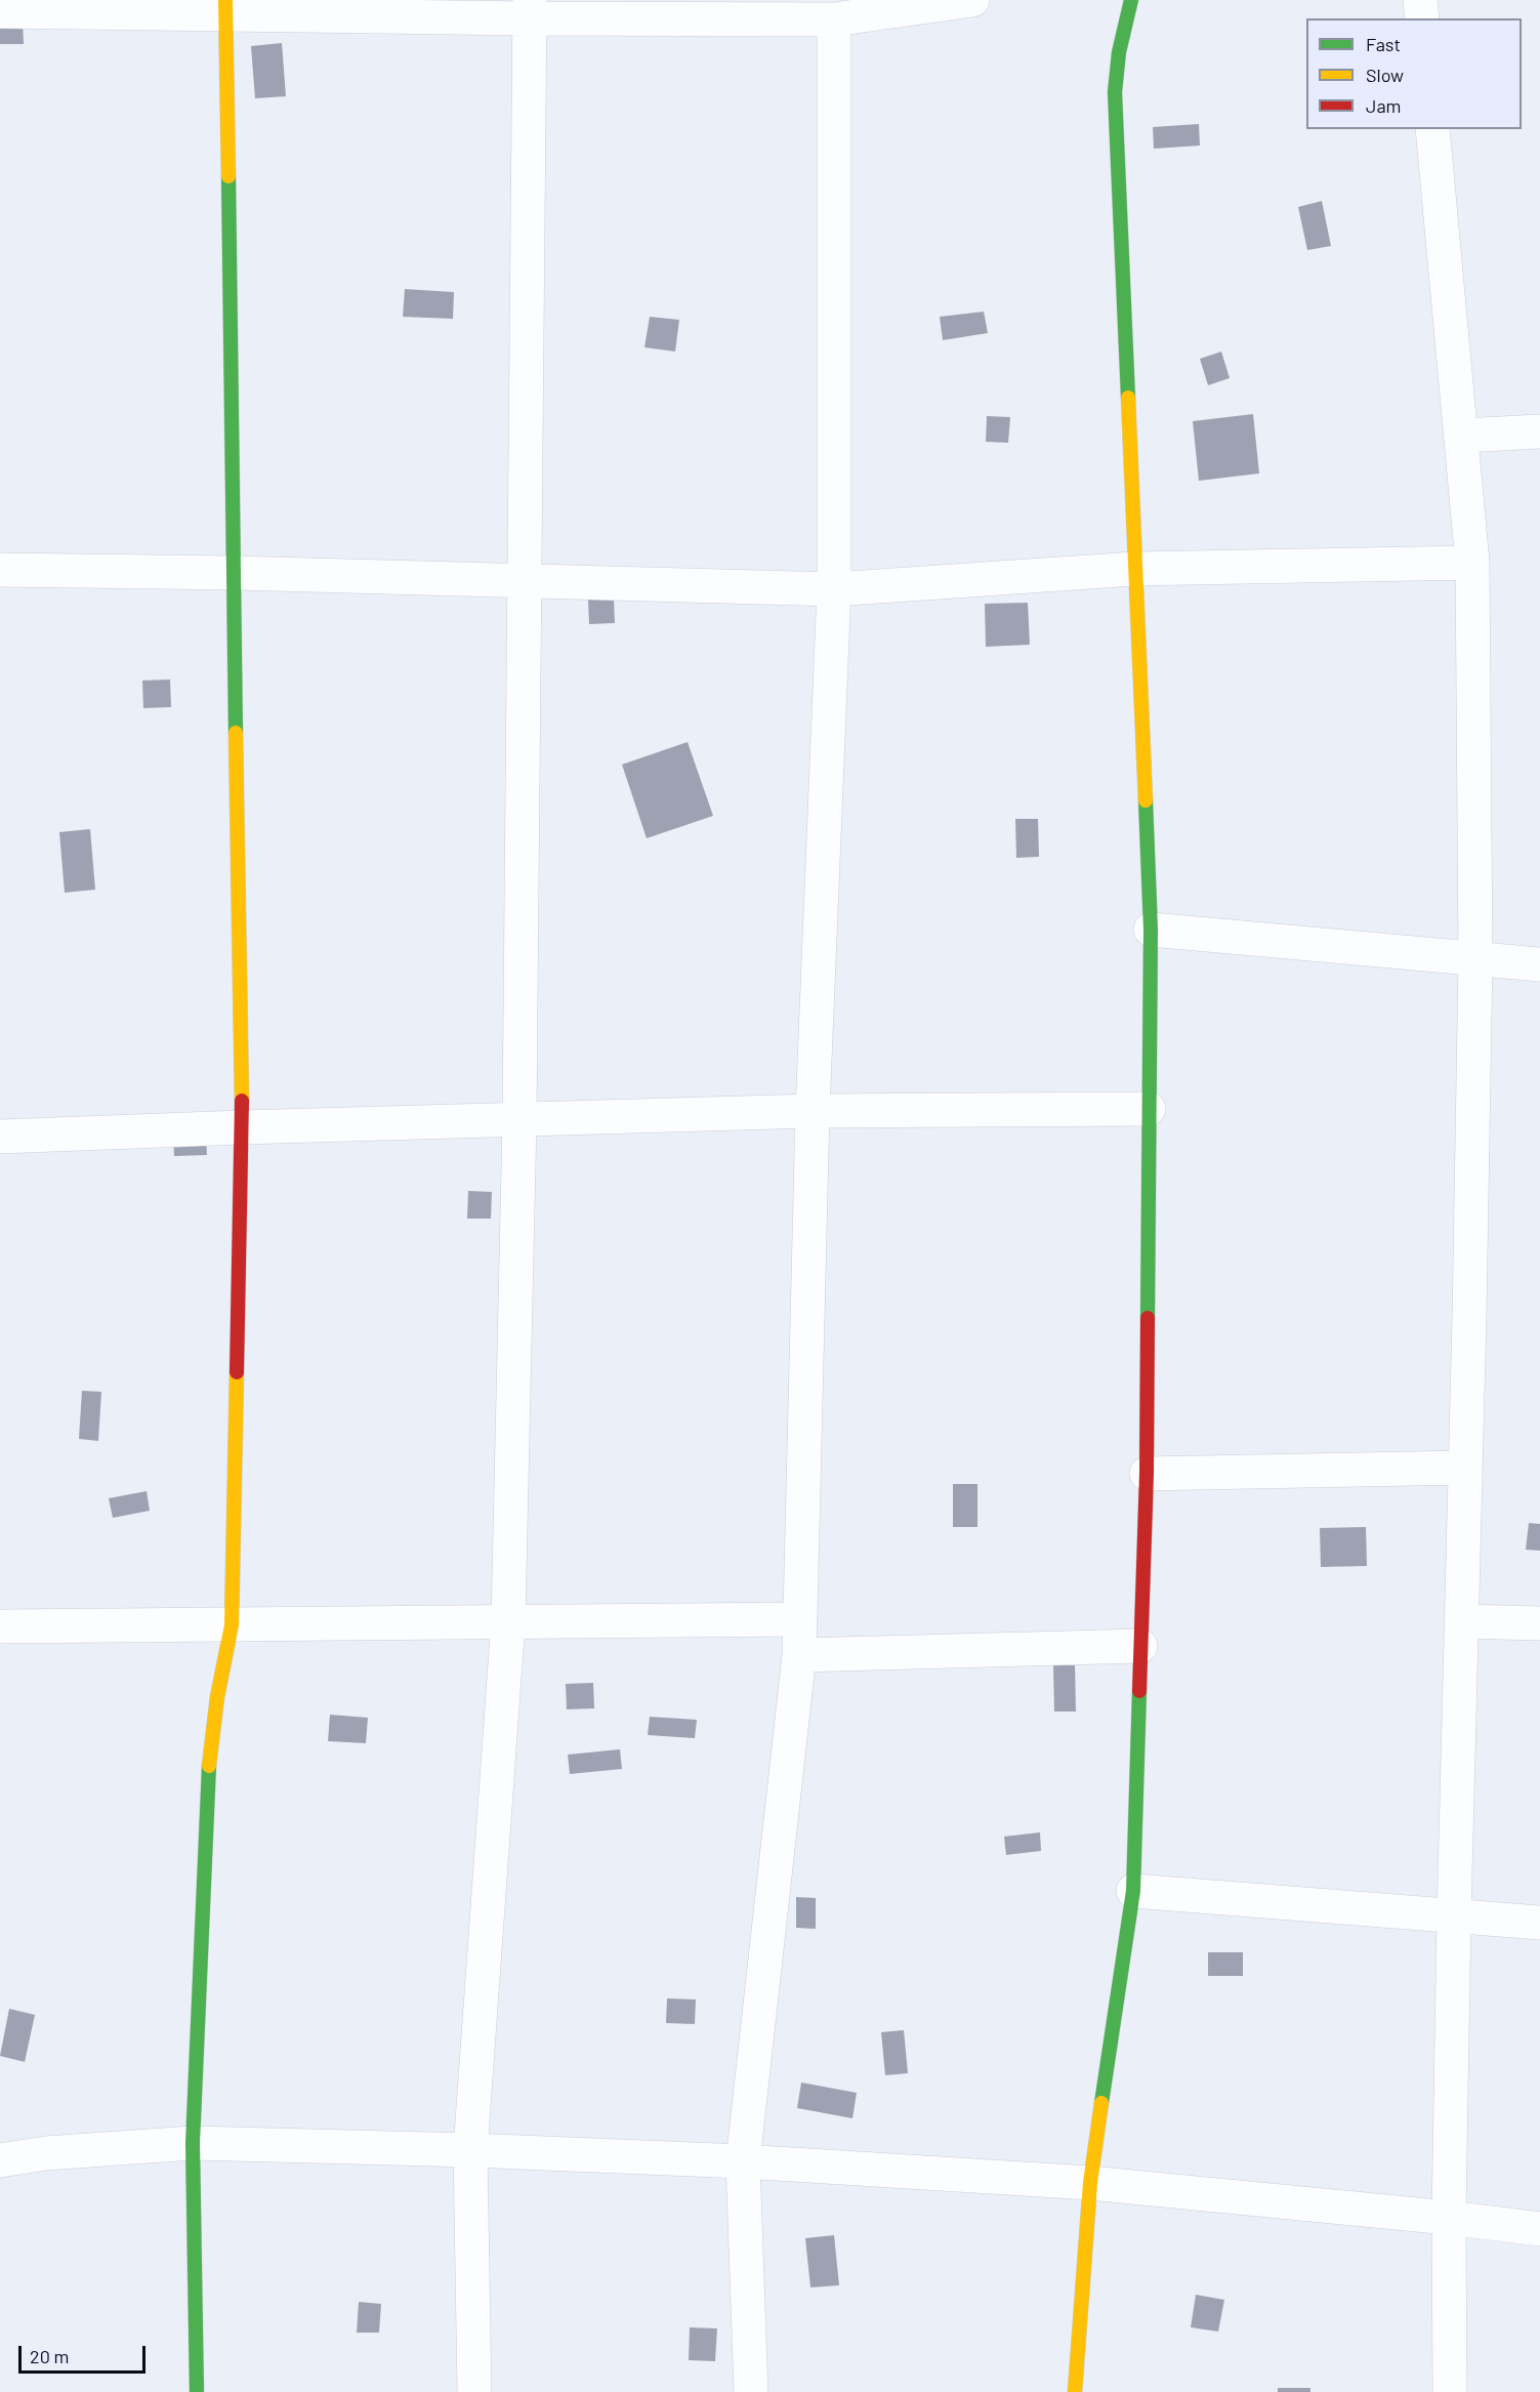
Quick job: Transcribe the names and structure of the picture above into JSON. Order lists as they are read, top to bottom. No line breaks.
{"legend":["Fast","Slow","Jam"],"scale_bar":"20 m"}
